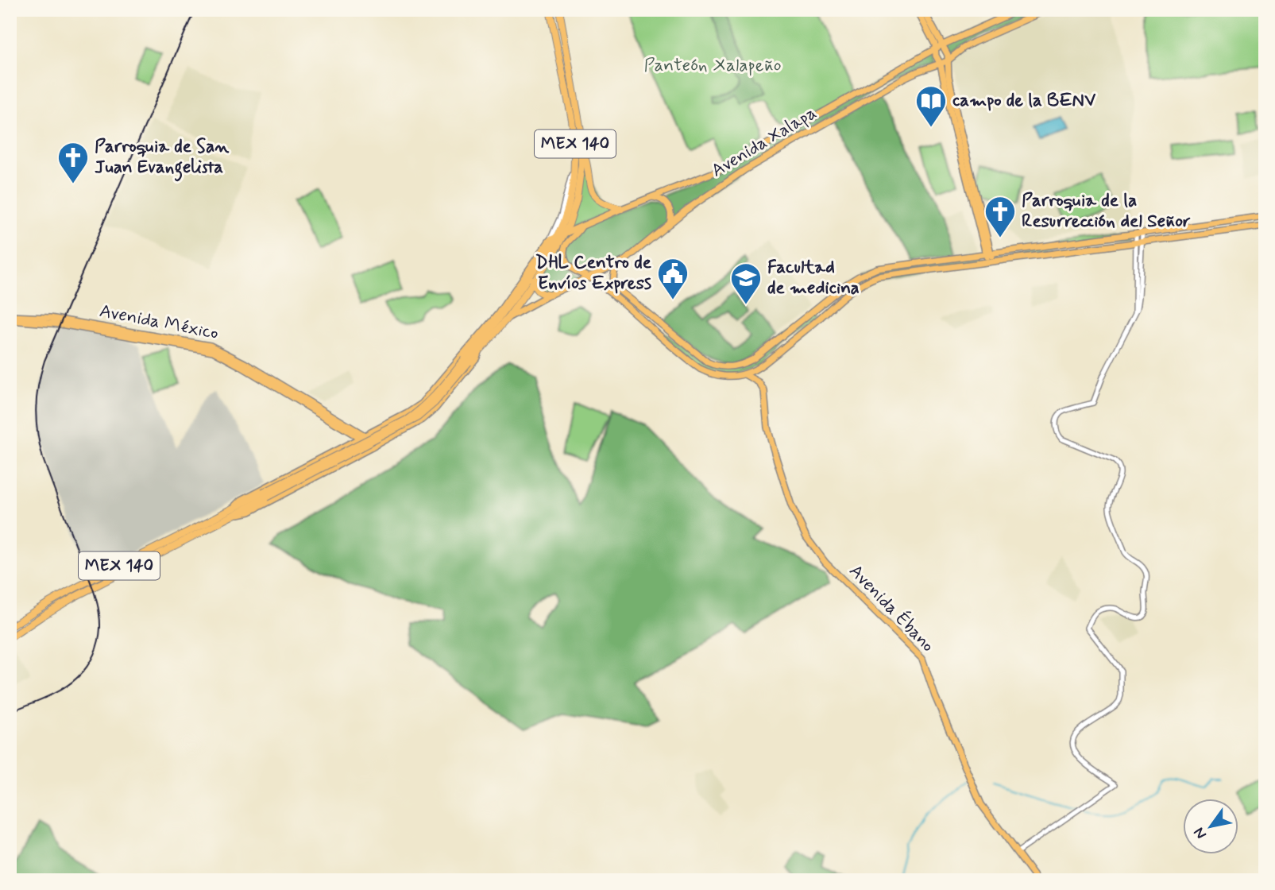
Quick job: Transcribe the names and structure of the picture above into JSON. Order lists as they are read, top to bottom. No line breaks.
{"streets":{"highway":["MEX 140"],"main road":["Avenida Xalapa","Avenida México","Avenida Ébano"]},"crossings":[["Avenida Xalapa","MEX 140"]],"parks":["Panteón Xalapeño"],"places":{"library":["campo de la BENV"],"church":["Parroquia de San Juan Evangelista","Parroquia de la Resurrección del Señor"],"public building":["DHL Centro de Envíos Express"],"school or university":["Facultad de medicina"]},"north":"bottom left"}
